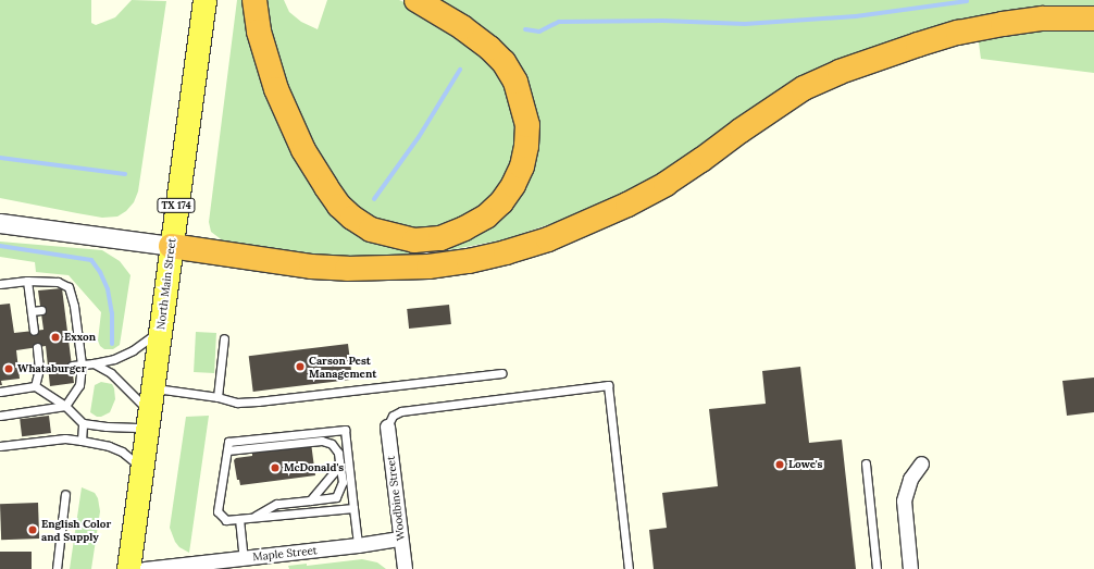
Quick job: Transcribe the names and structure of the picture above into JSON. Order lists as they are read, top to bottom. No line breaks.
{"streets":{"main road":["TX 174","North Main Street"],"street":["Woodbine Street","Maple Street"]},"crossings":[["Woodbine Street","Maple Street"]],"places":["Exxon","Carson Pest Management","Whataburger","Lowe's","McDonald's","English Color and Supply"]}
